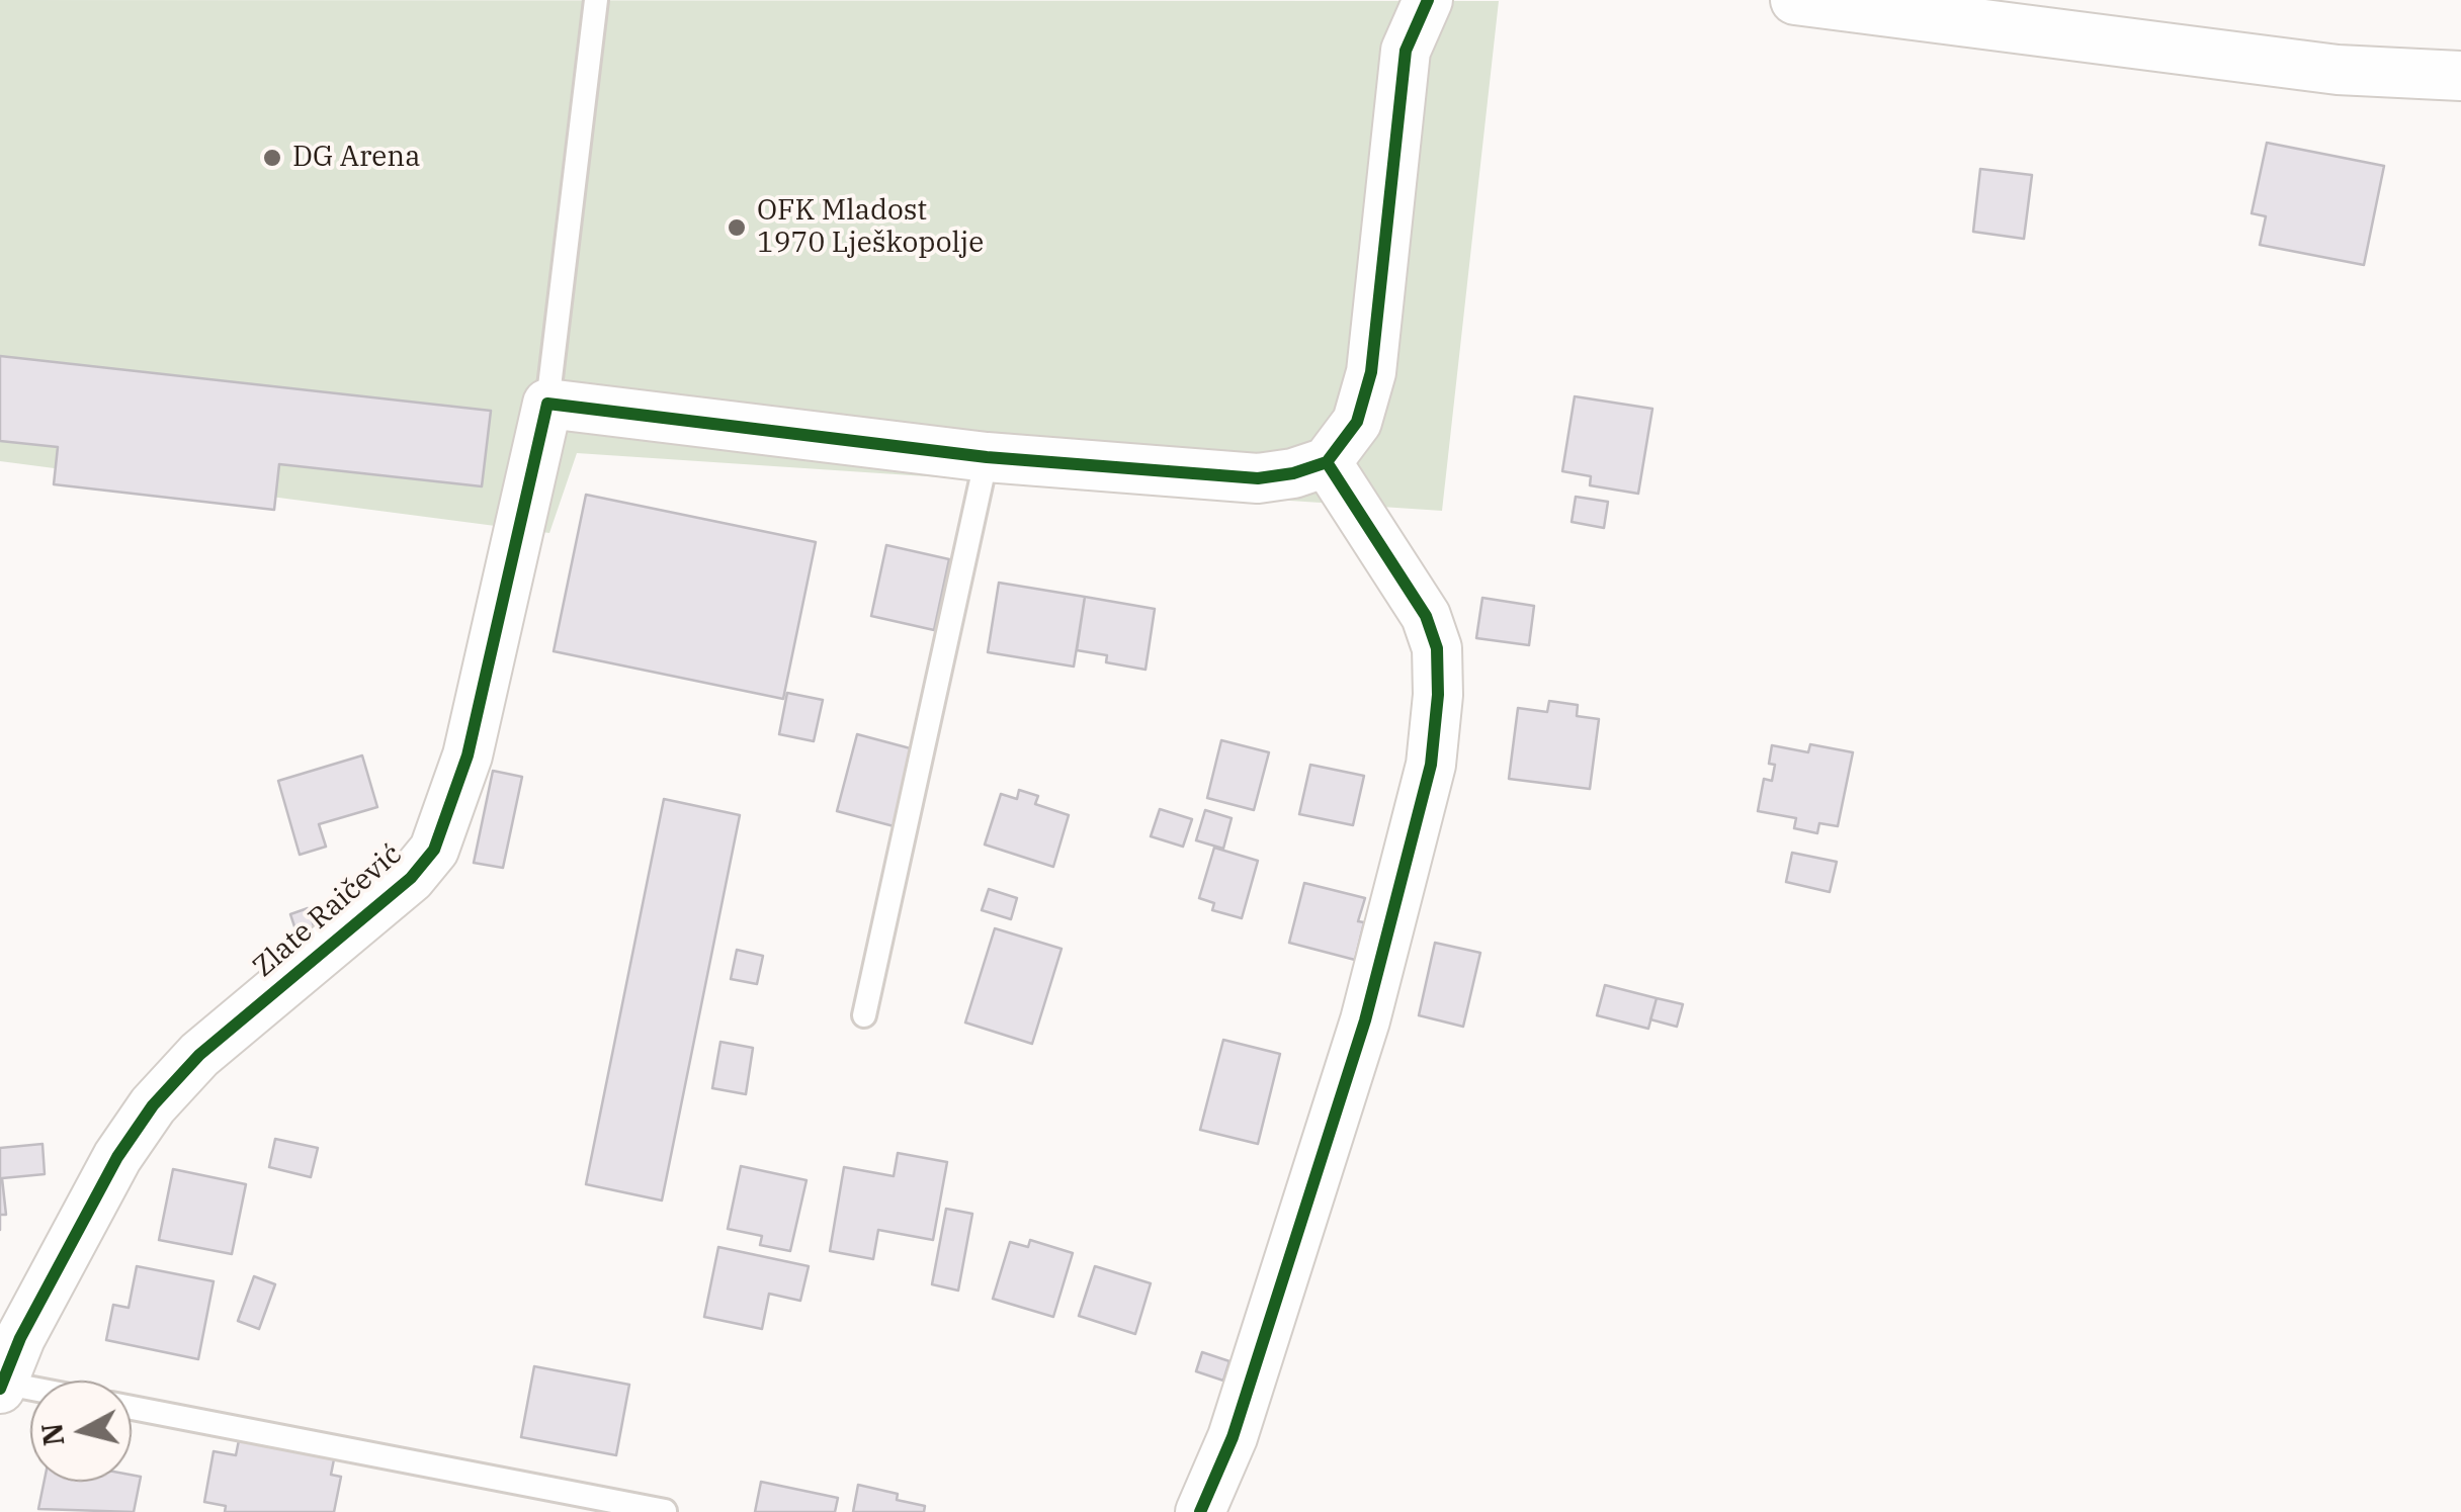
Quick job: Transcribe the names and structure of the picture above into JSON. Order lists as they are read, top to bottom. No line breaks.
{"streets":{"street":["Zlate Raičević"]},"places":["DG Arena","OFK Mladost 1970 Lješkopolje"],"north":"left"}
